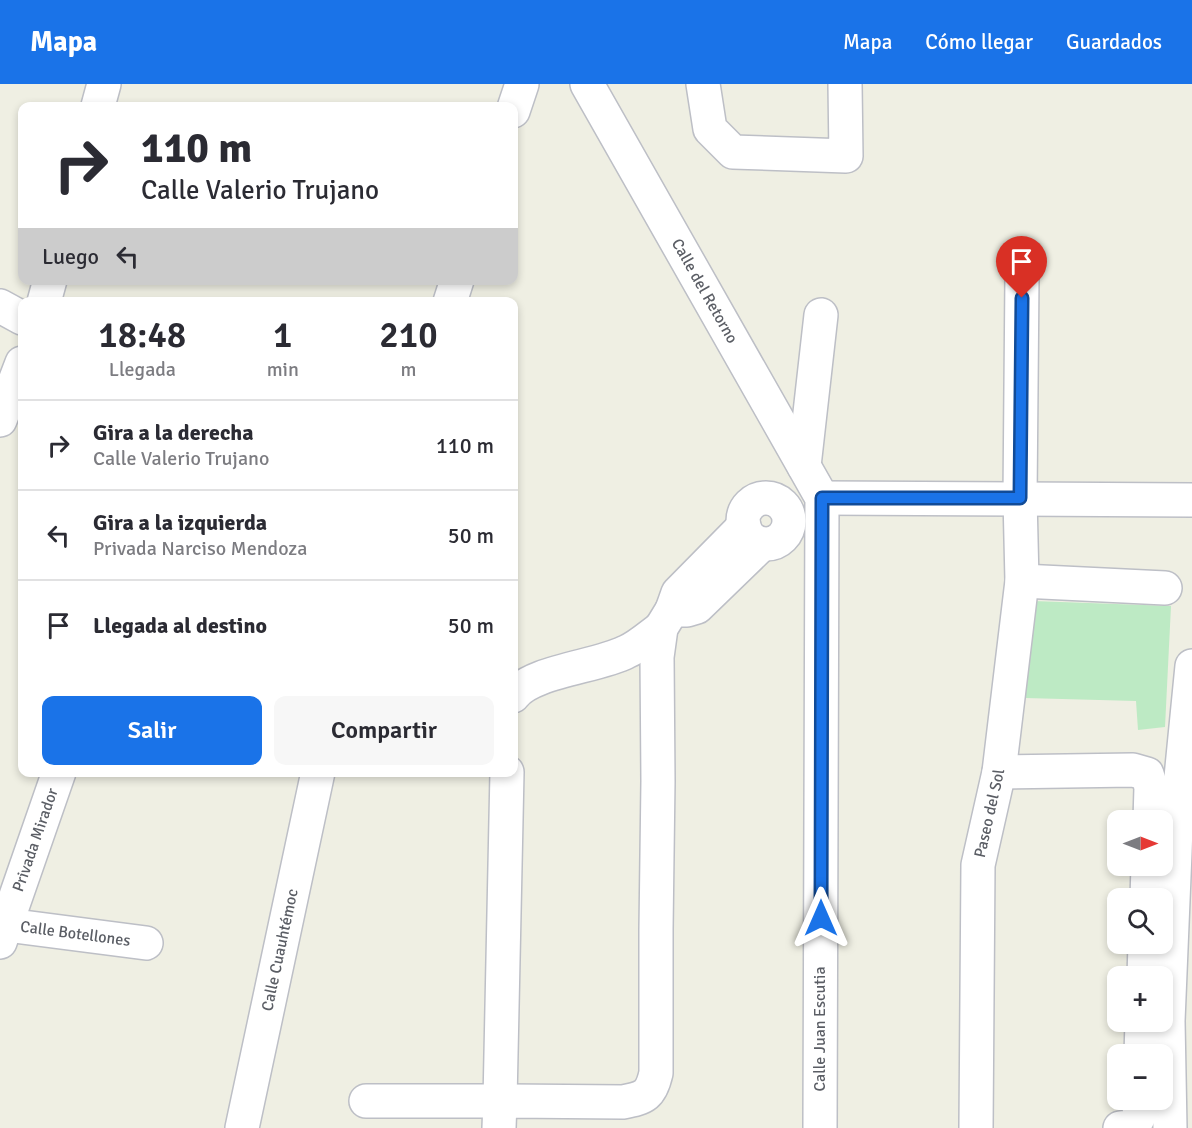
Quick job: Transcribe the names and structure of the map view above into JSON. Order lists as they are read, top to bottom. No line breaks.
{"streets":{"street":["Calle del Retorno","Paseo del Sol","Privada Mirador","Calle Botellones","Calle Cuauhtémoc","Calle Juan Escutia"]},"crossings":[["Calle del Retorno","Calle Juan Escutia"],["Privada Mirador","Calle Botellones"]],"north":"right","page":{"header":"Mapa","nav":["Mapa","Cómo llegar","Guardados"],"turn":["110 m","Calle Valerio Trujano"],"then":"Luego","eta":["18:48","Llegada","1","min","210","m"],"list":[{"name":"Gira a la derecha","note":"Calle Valerio Trujano","value":"110 m"},{"name":"Gira a la izquierda","note":"Privada Narciso Mendoza","value":"50 m"},{"name":"Llegada al destino","value":"50 m"}],"buttons":["Salir","Compartir"],"map_buttons":["+","−"]}}
